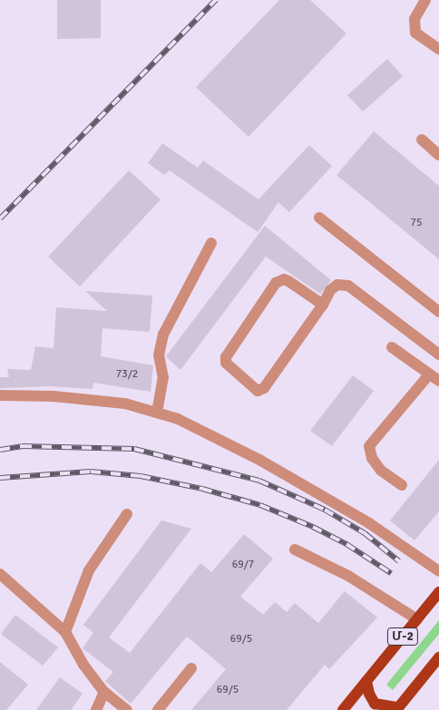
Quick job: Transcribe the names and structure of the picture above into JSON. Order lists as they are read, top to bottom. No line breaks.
{"streets":{"main road":["Մ-2"]},"house_numbers":["75","73/2","69/7","69/5","69/5"]}
